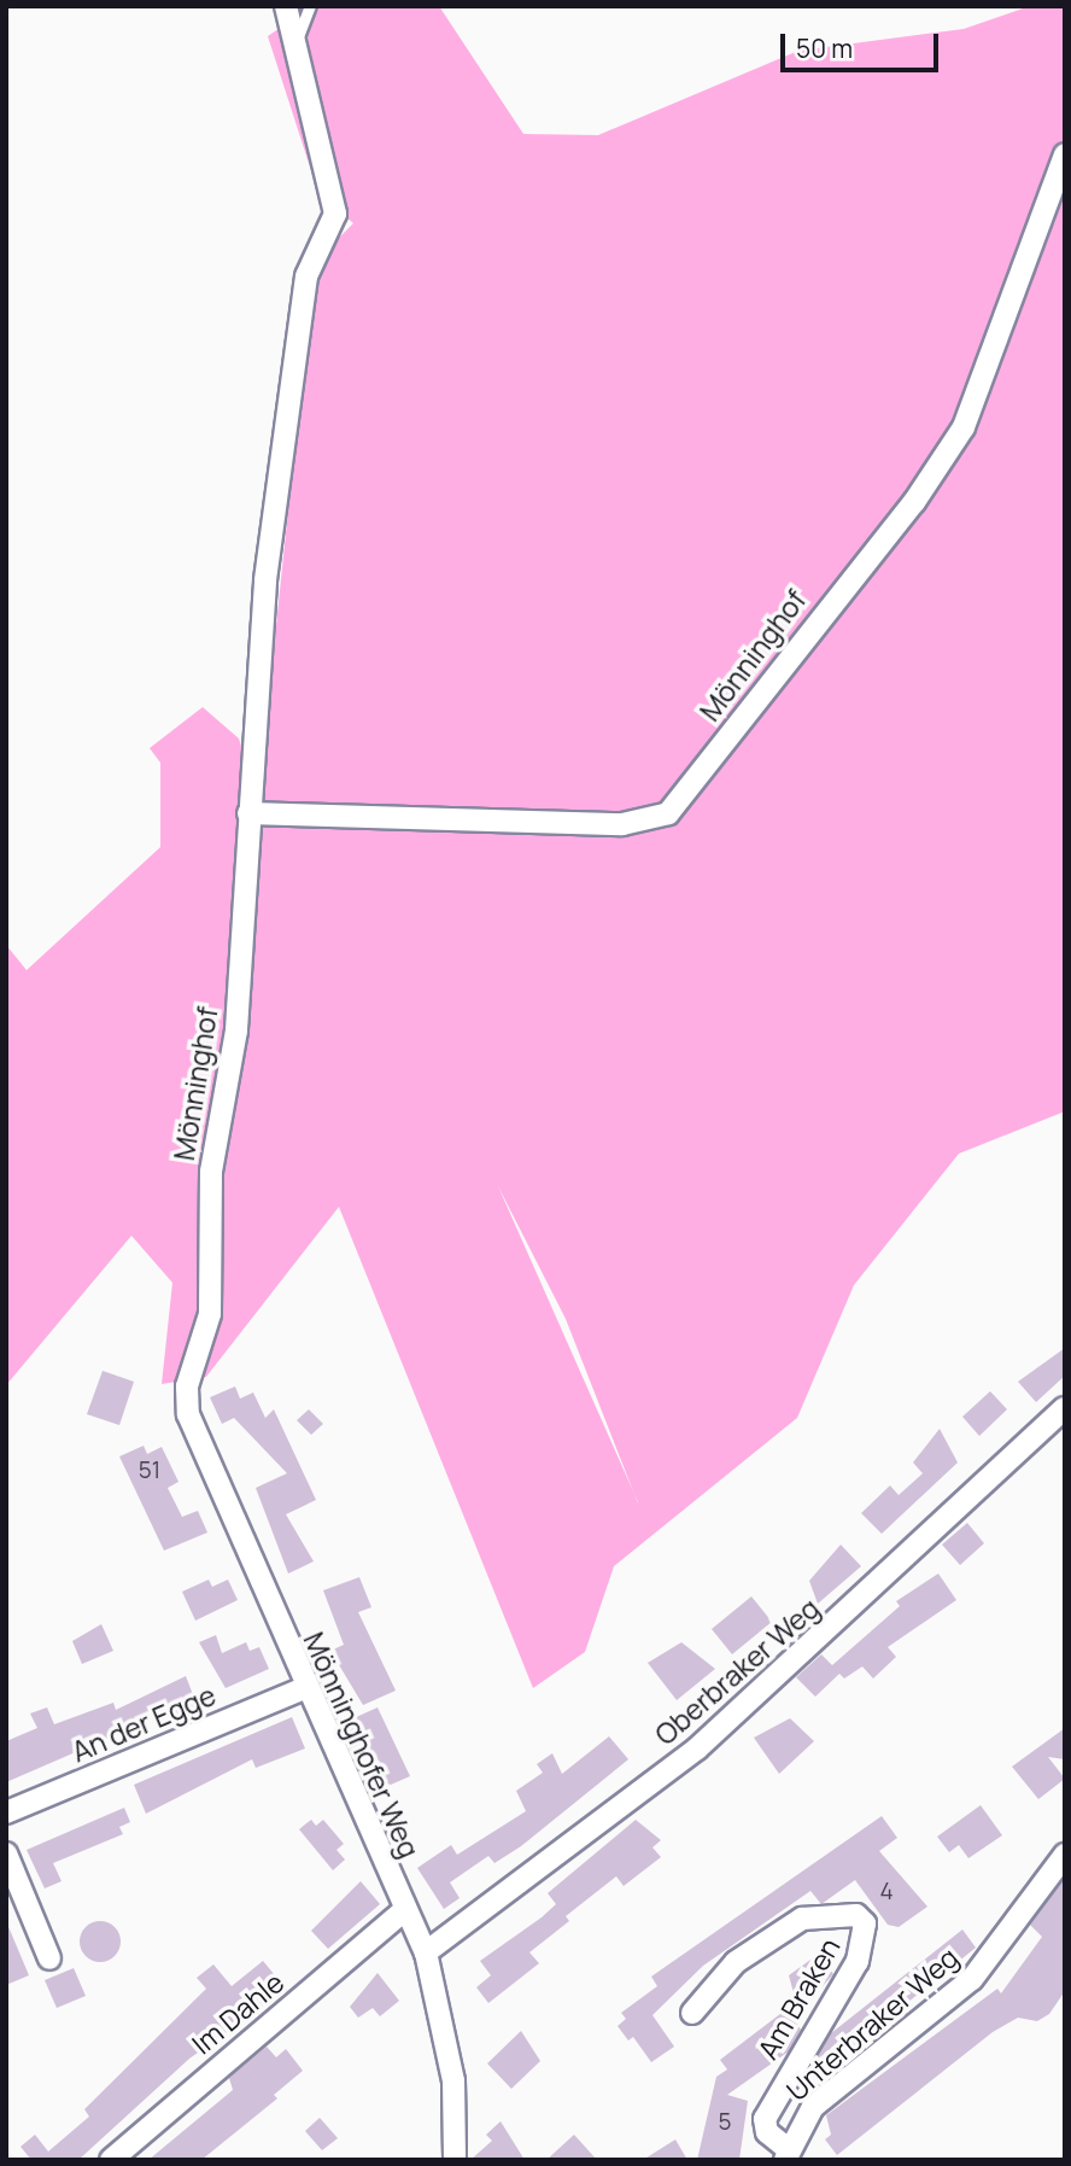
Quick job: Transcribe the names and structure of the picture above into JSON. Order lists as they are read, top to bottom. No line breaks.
{"streets":{"street":["Mönninghof","Oberbraker Weg","An der Egge","Mönninghofer Weg","Am Braken","Im Dahle","Unterbraker Weg"]},"crossings":[["Mönninghof","Mönninghofer Weg"],["Oberbraker Weg","Mönninghofer Weg"],["An der Egge","Mönninghofer Weg"],["Mönninghofer Weg","Im Dahle"],["Am Braken","Unterbraker Weg"]],"house_numbers":["51","4","5"],"scale_bar":"50 m"}
